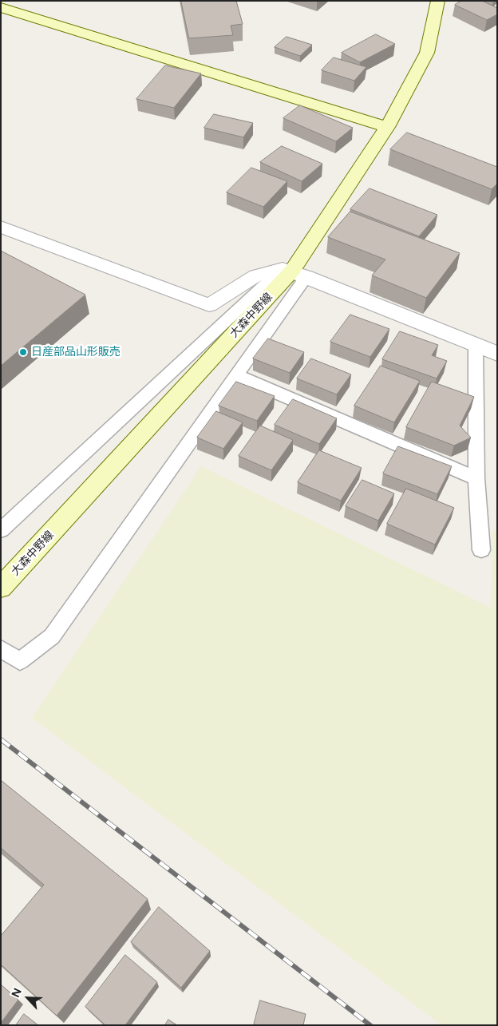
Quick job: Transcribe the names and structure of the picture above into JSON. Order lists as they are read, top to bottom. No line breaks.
{"streets":{"main road":["大森中野線"]},"places":["日産部品山形販売"],"north":"top left"}
